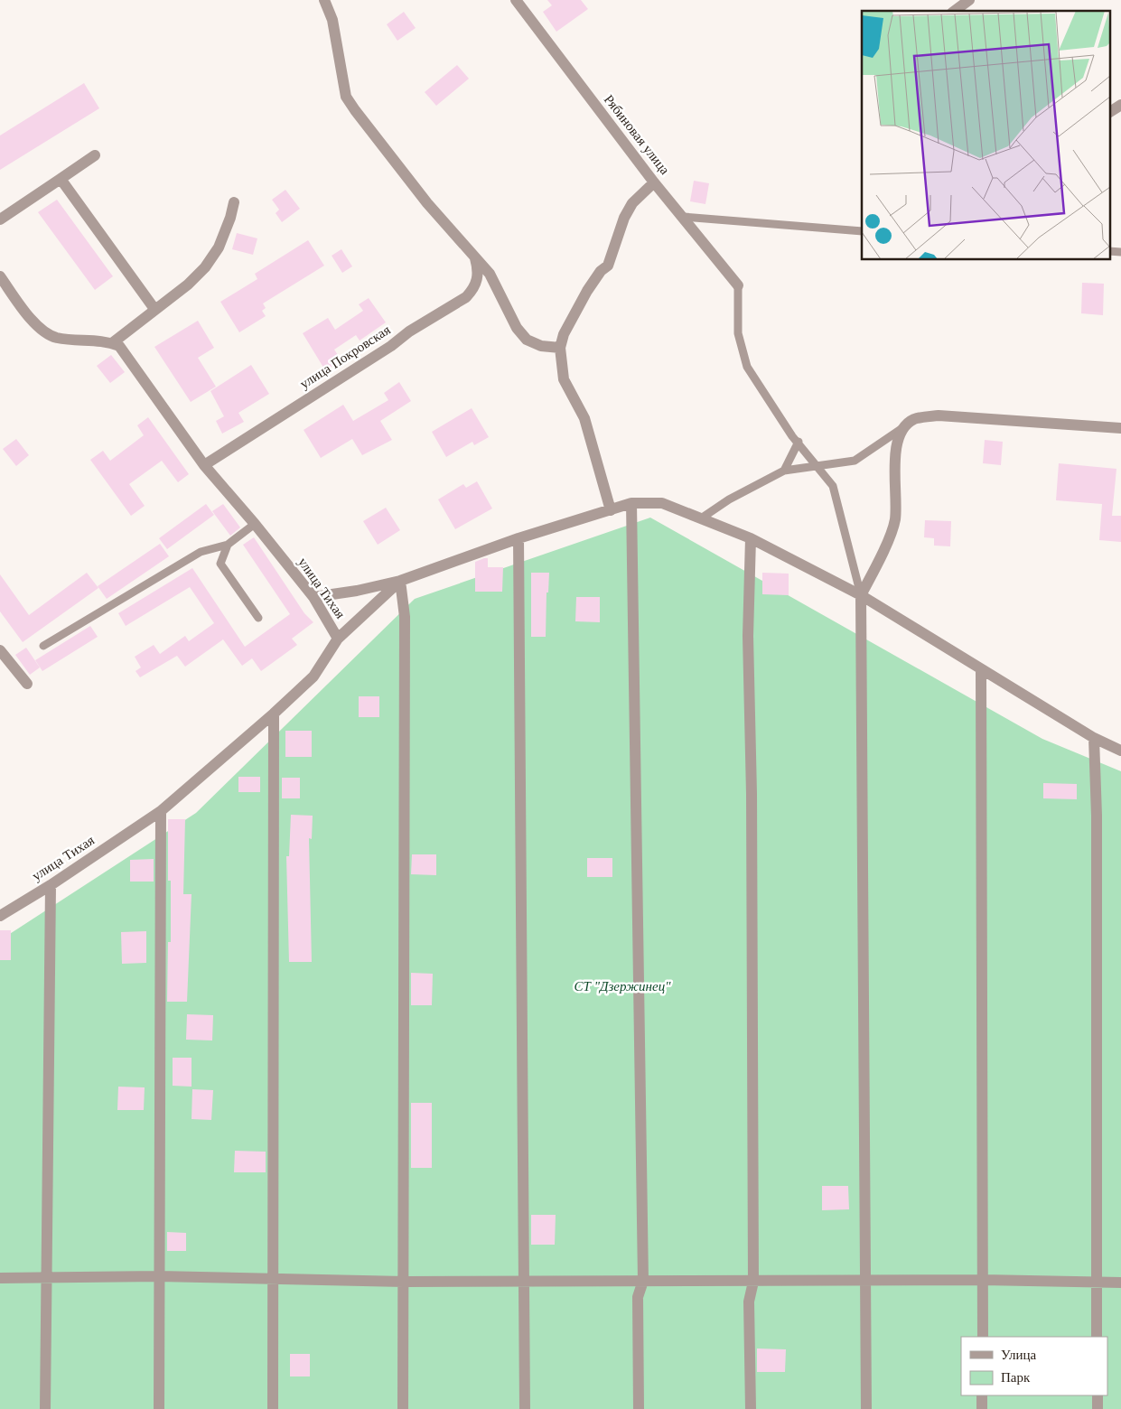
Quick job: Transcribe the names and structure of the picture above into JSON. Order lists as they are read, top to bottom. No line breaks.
{"streets":{"street":["Рябиновая улица","улица Покровская","улица Тихая"]},"crossings":[["улица Покровская","улица Тихая"]],"parks":["СТ \"Дзержинец\""],"legend":["Улица","Парк"]}
